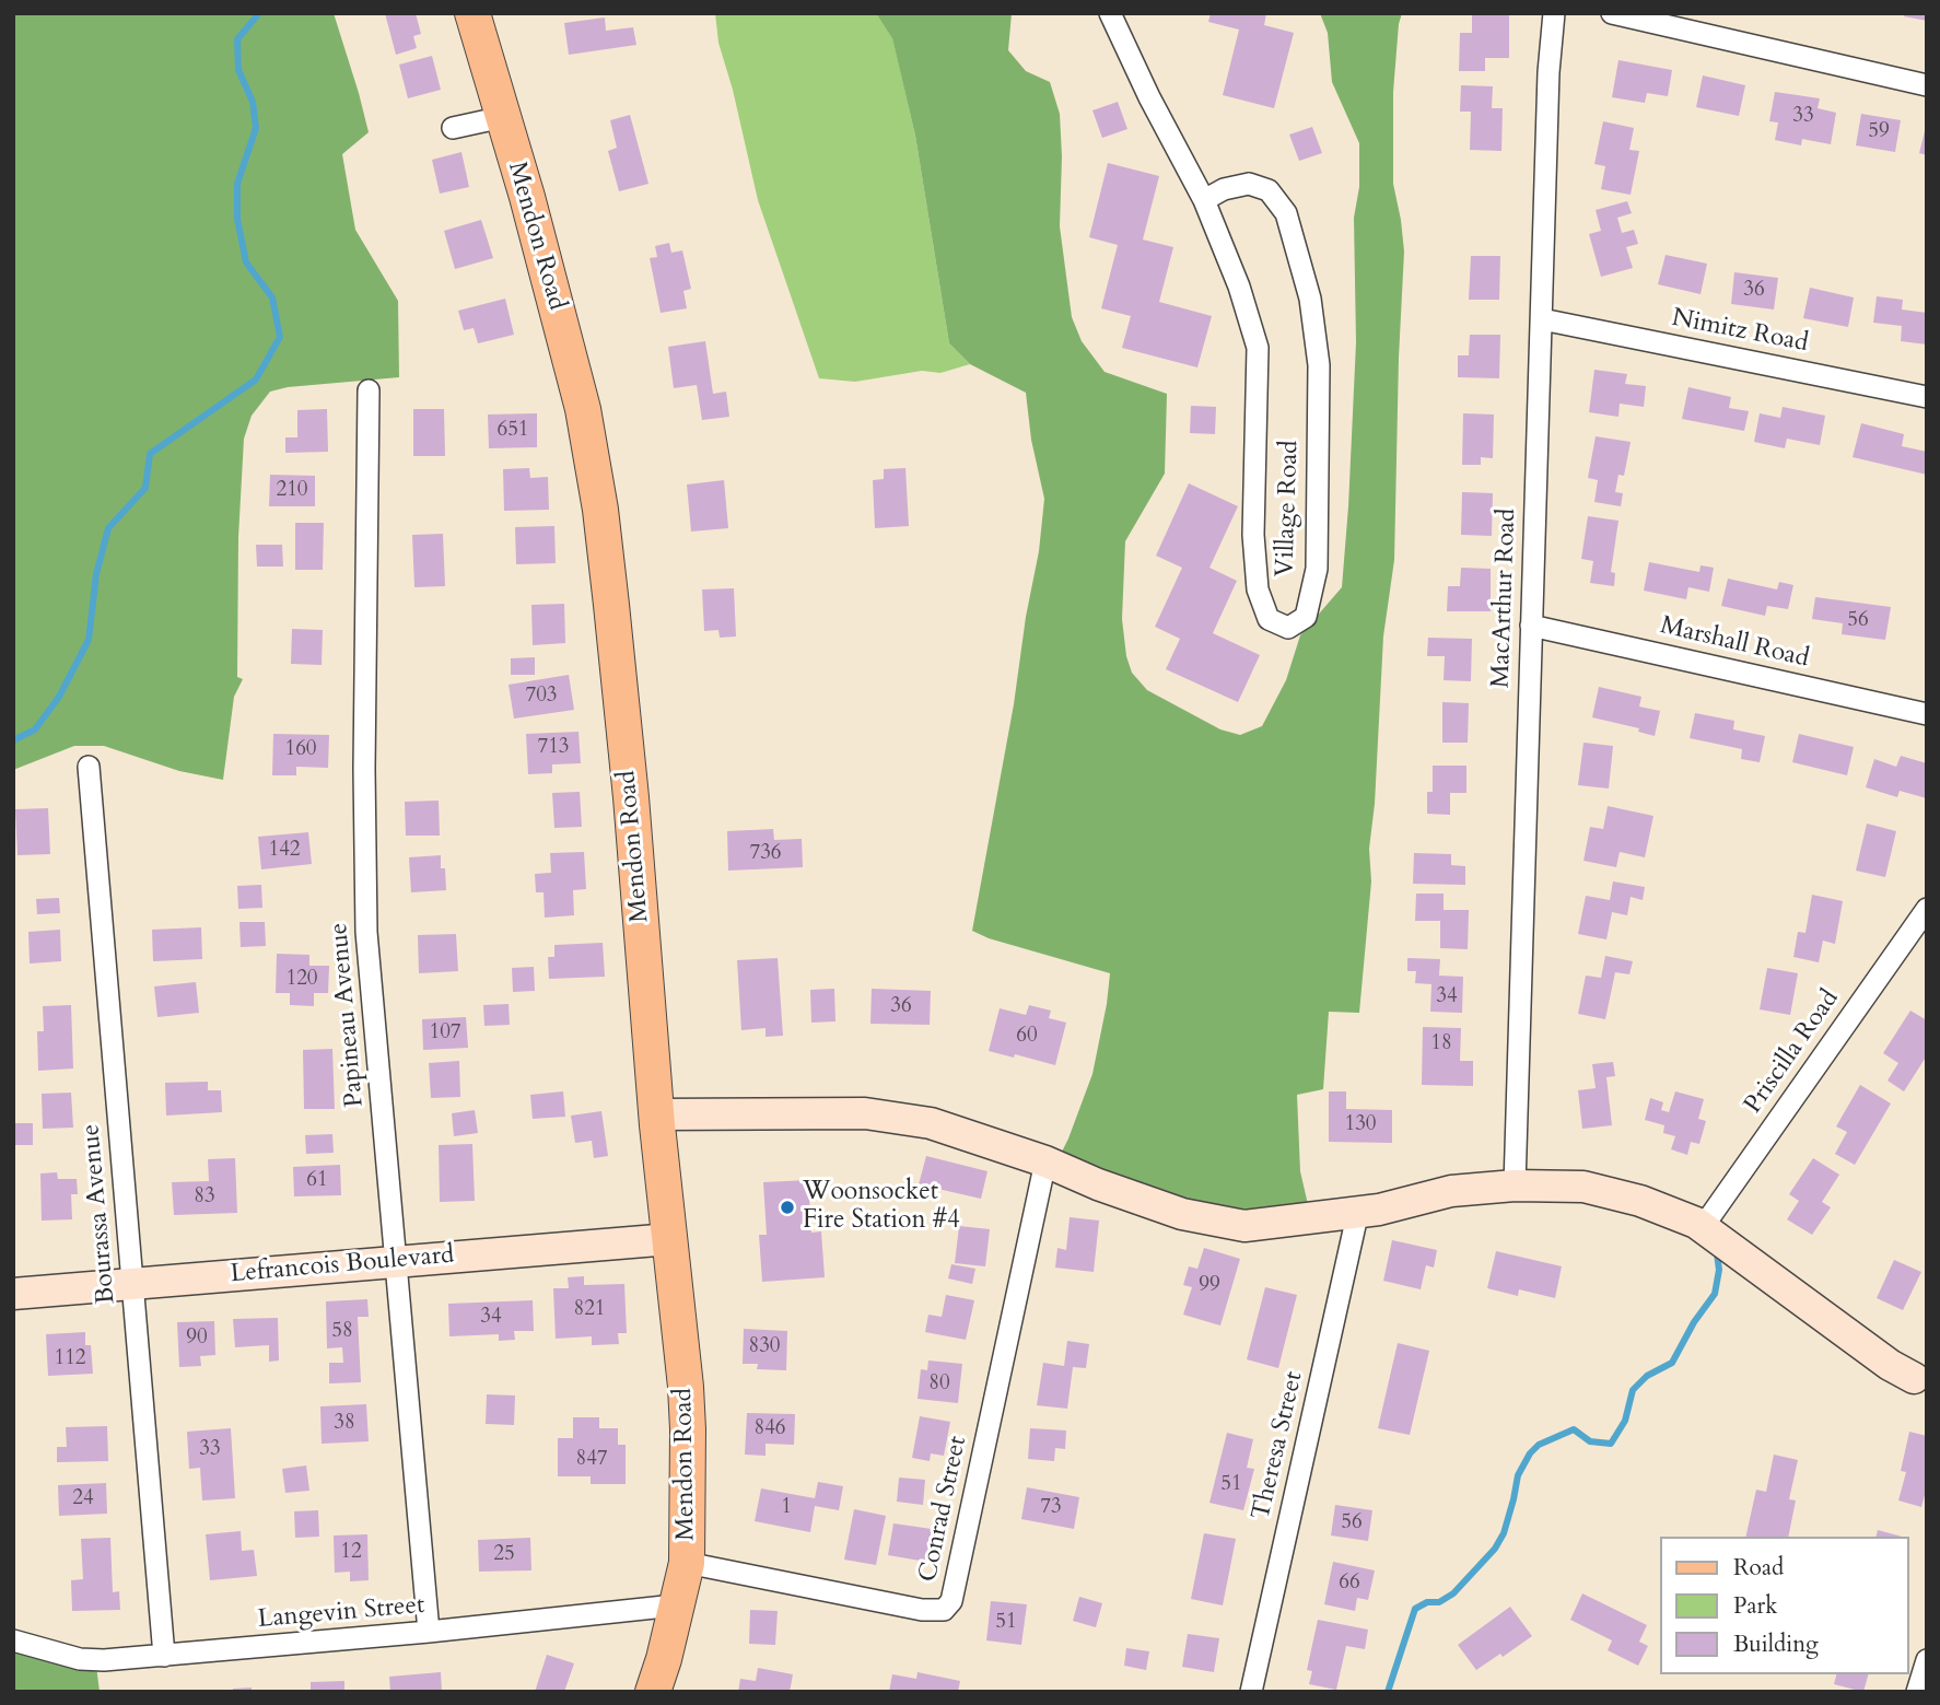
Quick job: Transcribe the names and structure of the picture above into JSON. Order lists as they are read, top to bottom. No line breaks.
{"streets":{"main road":["Mendon Road"],"street":["Nimitz Road","Village Road","MacArthur Road","Marshall Road","Papineau Avenue","Priscilla Road","Bourassa Avenue","Lefrancois Boulevard","Theresa Street","Conrad Street","Langevin Street"]},"crossings":[["Mendon Road","Lefrancois Boulevard"],["Mendon Road","Conrad Street"],["Mendon Road","Langevin Street"],["Nimitz Road","MacArthur Road"],["MacArthur Road","Marshall Road"],["Papineau Avenue","Lefrancois Boulevard"],["Papineau Avenue","Langevin Street"],["Bourassa Avenue","Lefrancois Boulevard"],["Bourassa Avenue","Langevin Street"]],"places":["Woonsocket Fire Station #4"],"house_numbers":["33","59","36","651","210","56","703","713","160","142","736","120","34","36","107","60","18","130","61","83","99","821","34","58","90","830","112","80","38","846","33","847","51","24","1","73","56","12","25","66","51"],"legend":["Road","Park","Building"]}
